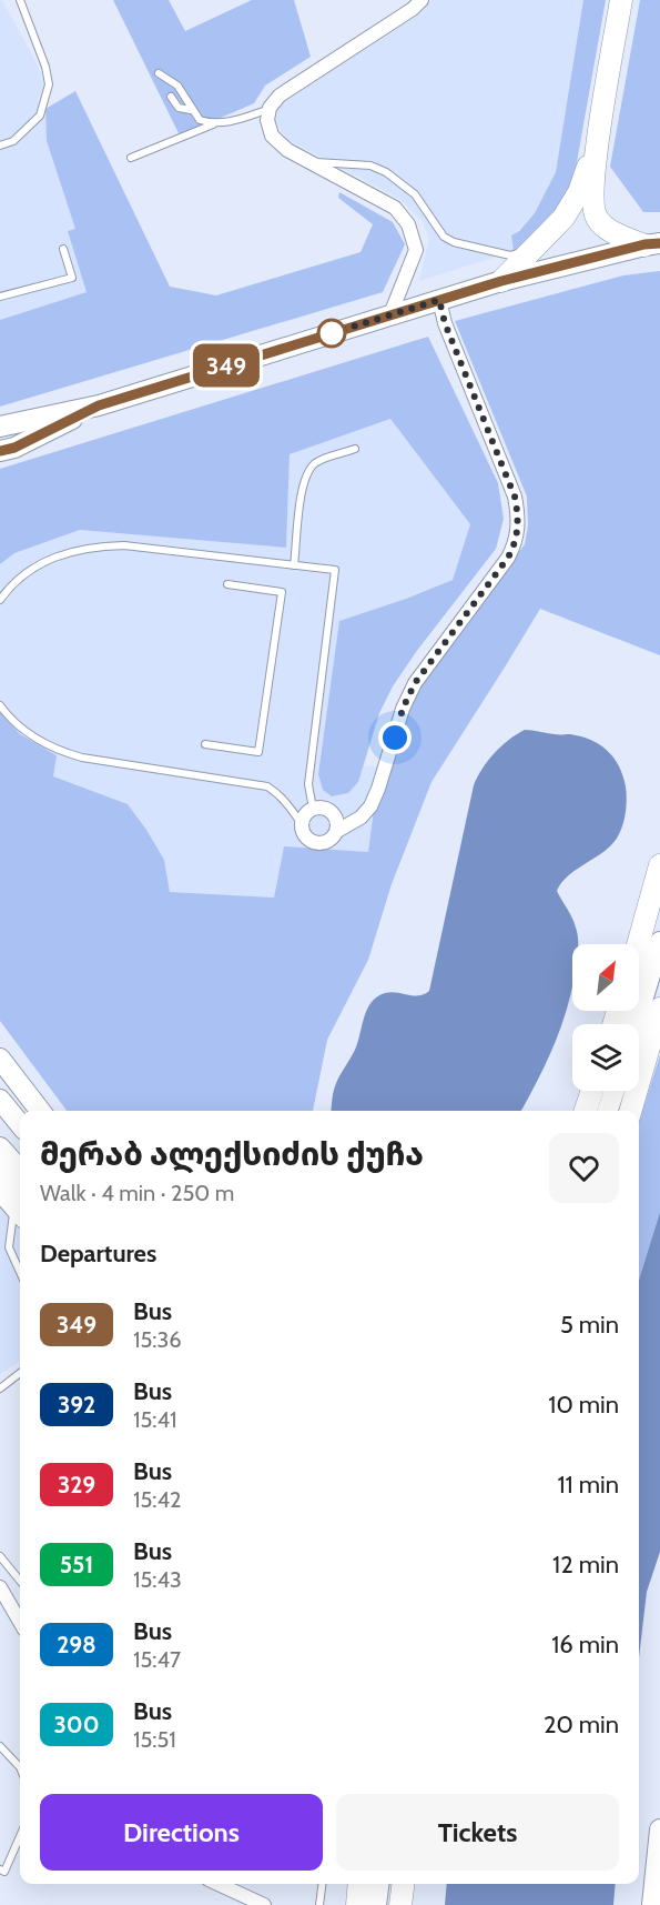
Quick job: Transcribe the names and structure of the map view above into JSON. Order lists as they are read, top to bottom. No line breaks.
{"lines":["bus line 349"],"north":"top right","page":{"on_map":"349","heading":[["მერაბ ალექსიძის ქუჩა","Walk · 4 min · 250 m"],"Departures"],"list":[{"mark":"349","name":"Bus","note":"15:36","value":"5 min"},{"mark":"392","name":"Bus","note":"15:41","value":"10 min"},{"mark":"329","name":"Bus","note":"15:42","value":"11 min"},{"mark":"551","name":"Bus","note":"15:43","value":"12 min"},{"mark":"298","name":"Bus","note":"15:47","value":"16 min"},{"mark":"300","name":"Bus","note":"15:51","value":"20 min"}],"buttons":["Directions","Tickets"]}}
